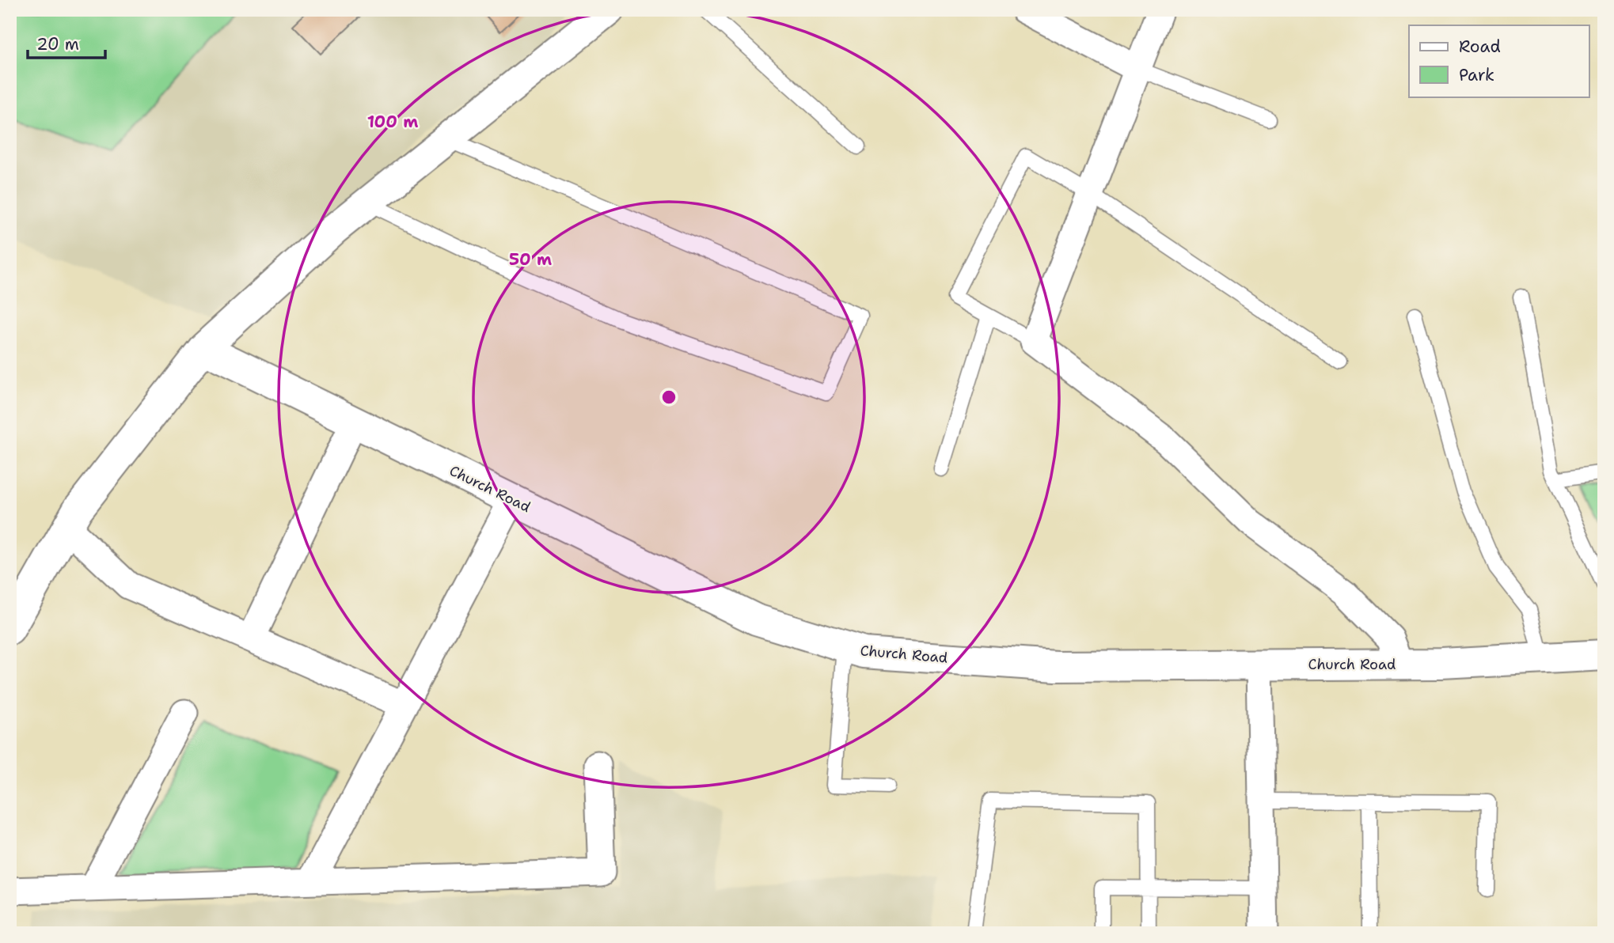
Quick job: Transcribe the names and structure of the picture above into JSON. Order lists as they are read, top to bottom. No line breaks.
{"streets":{"street":["Church Road"]},"legend":["Road","Park"],"scale_bar":"20 m","rings":["100 m","50 m"]}
